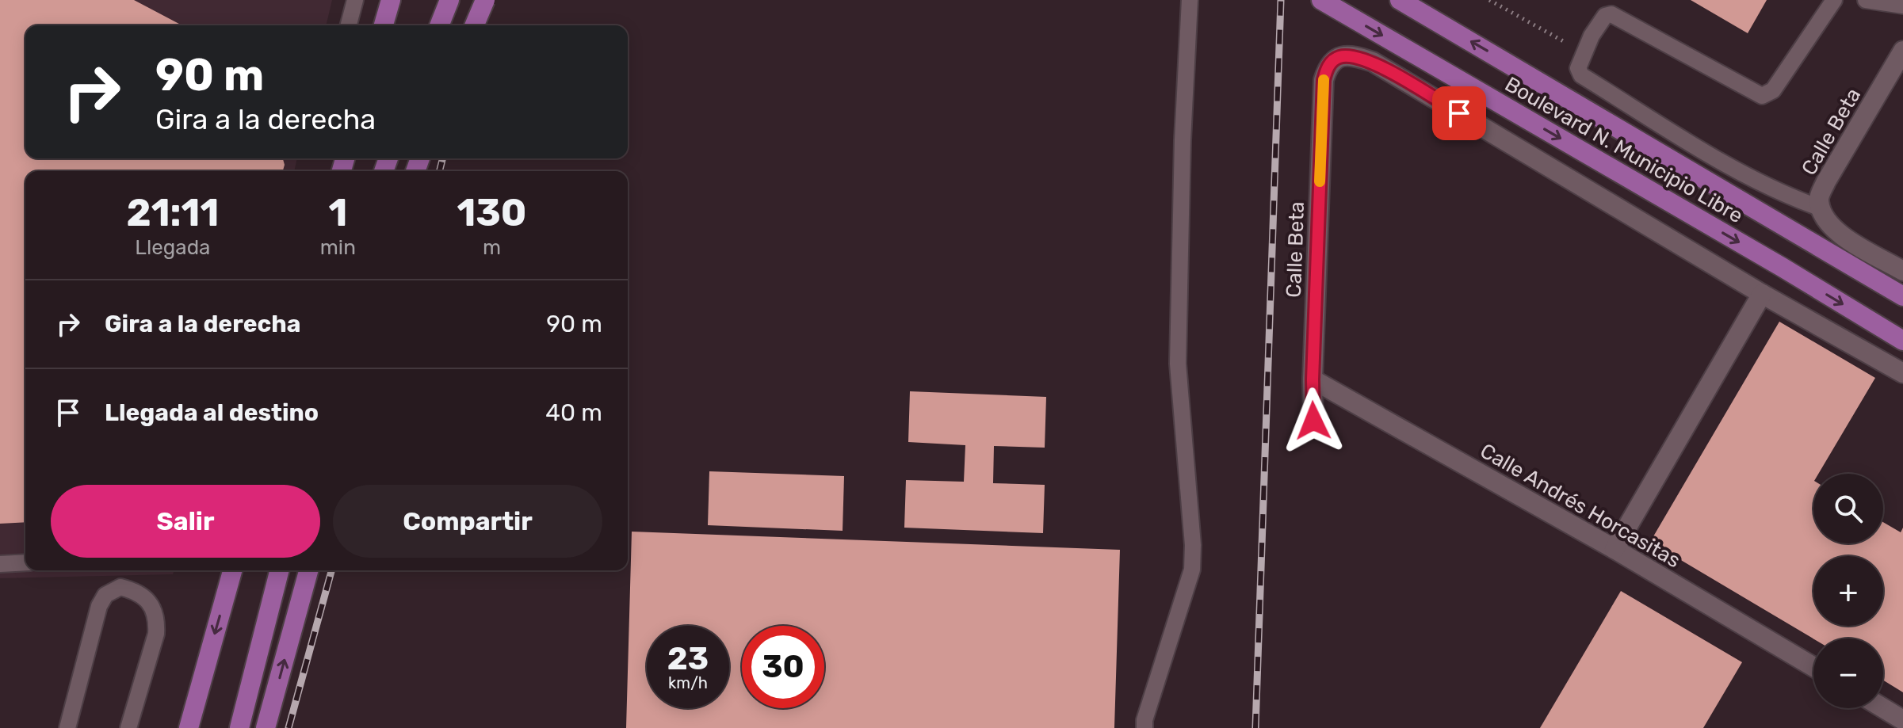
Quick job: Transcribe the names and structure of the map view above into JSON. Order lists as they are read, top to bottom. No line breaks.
{"streets":{"main road":["Boulevard N. Municipio Libre"],"street":["Calle Beta","Calle Andrés Horcasitas"]},"crossings":[["Calle Beta","Calle Andrés Horcasitas"]],"page":{"turn":["90 m","Gira a la derecha"],"eta":["21:11","Llegada","1","min","130","m"],"list":[{"name":"Gira a la derecha","value":"90 m"},{"name":"Llegada al destino","value":"40 m"}],"buttons":["Salir","Compartir"],"map_buttons":["+","−"],"speed":"23 km/h","limit":"30"}}
